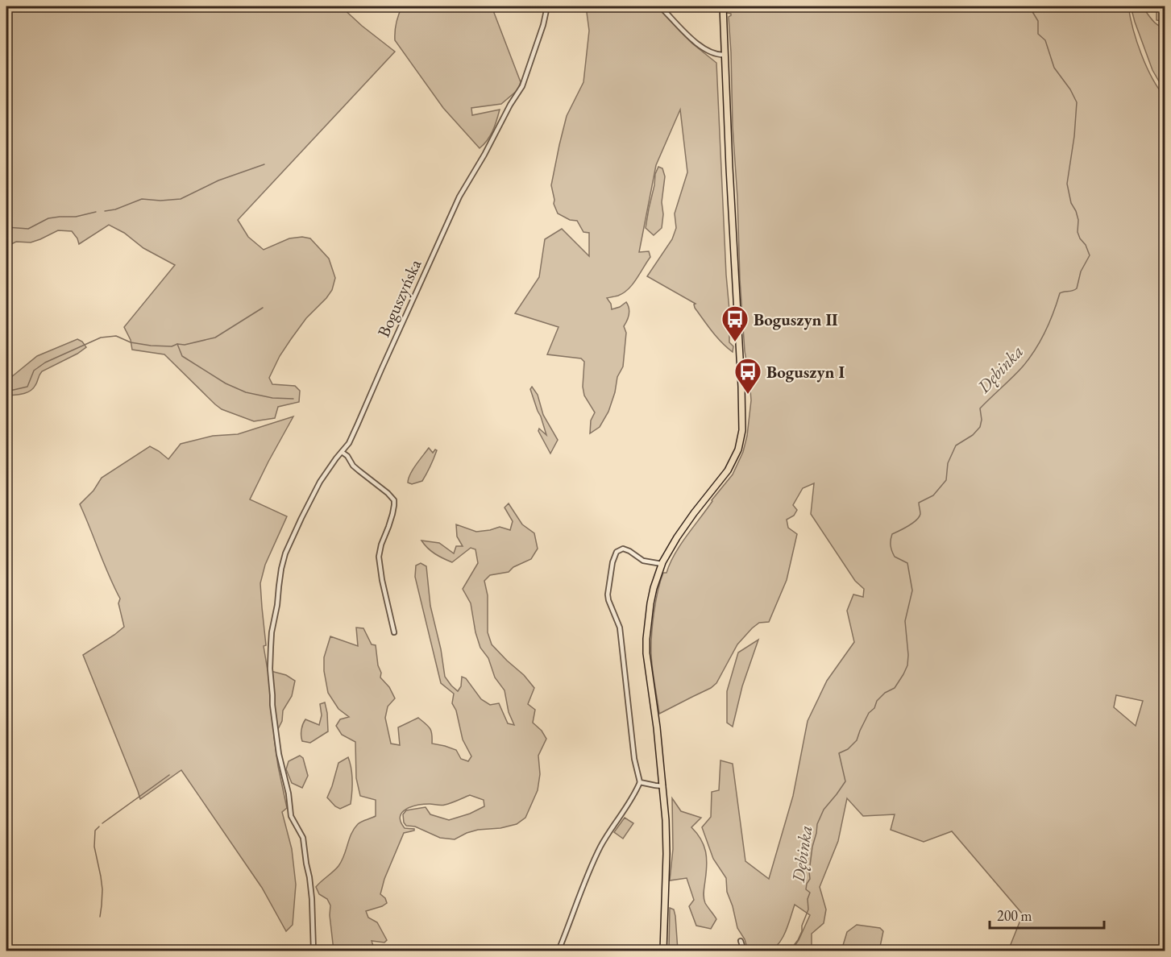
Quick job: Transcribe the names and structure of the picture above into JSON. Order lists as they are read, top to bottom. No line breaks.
{"streets":{"street":["Boguszyńska"]},"water":["Dębinka"],"places":{"bus stop":["Boguszyn II","Boguszyn I"]},"scale_bar":"200 m"}
